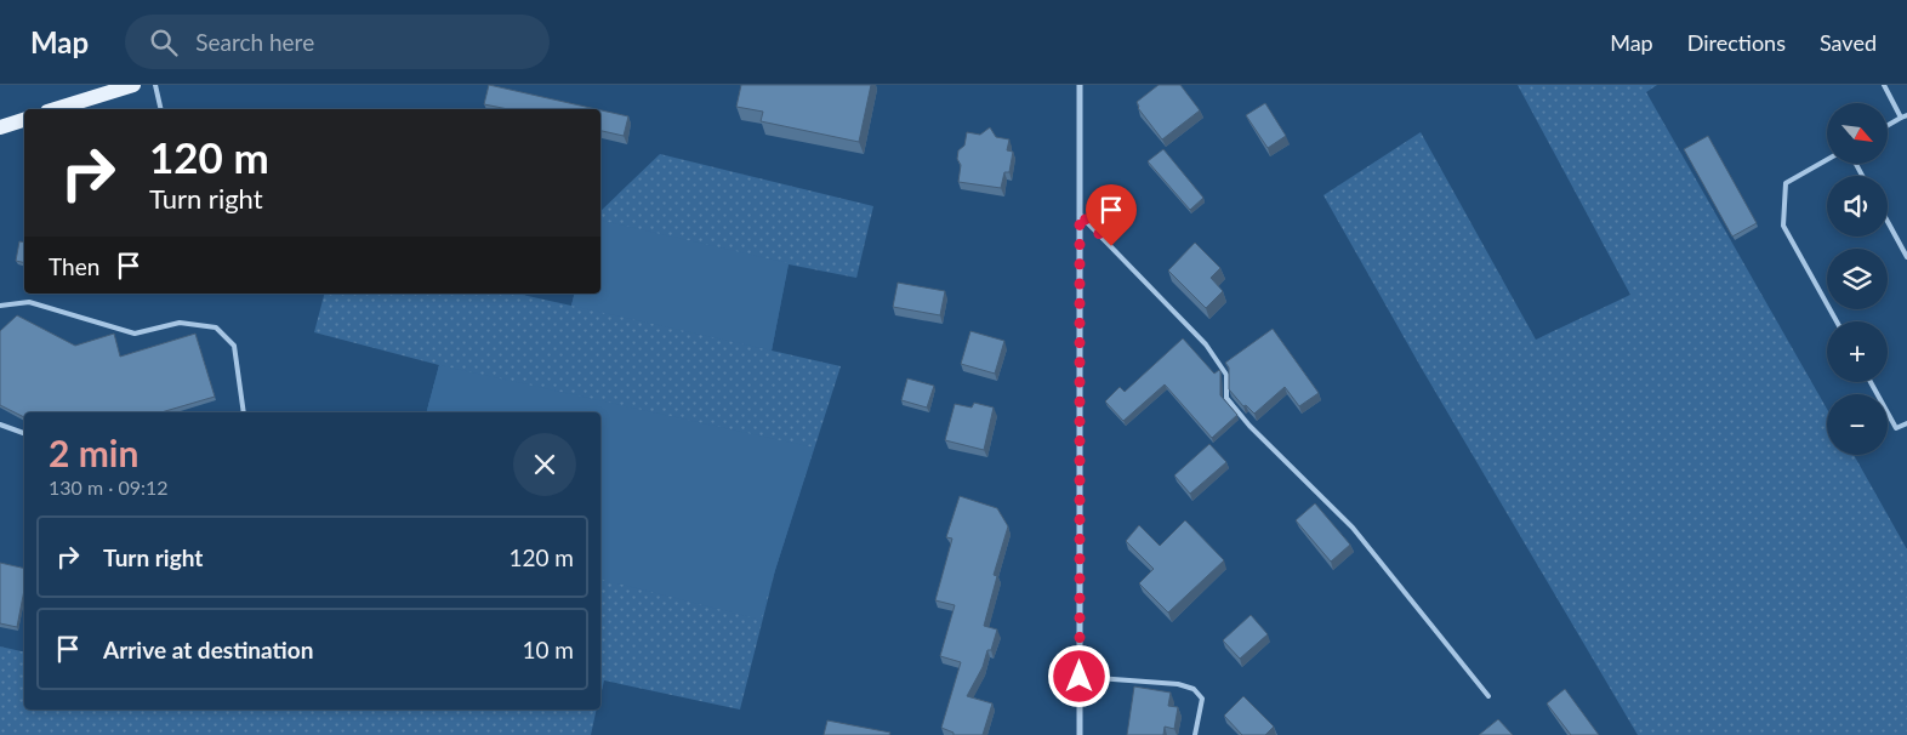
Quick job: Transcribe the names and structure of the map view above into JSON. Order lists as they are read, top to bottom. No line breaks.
{"north":"bottom right","page":{"header":"Map","search":"Search here","nav":["Map","Directions","Saved"],"map_buttons":["+","−"],"turn":["120 m","Turn right"],"then":"Then","heading":["2 min","130 m · 09:12"],"list":[{"name":"Turn right","value":"120 m"},{"name":"Arrive at destination","value":"10 m"}]}}
